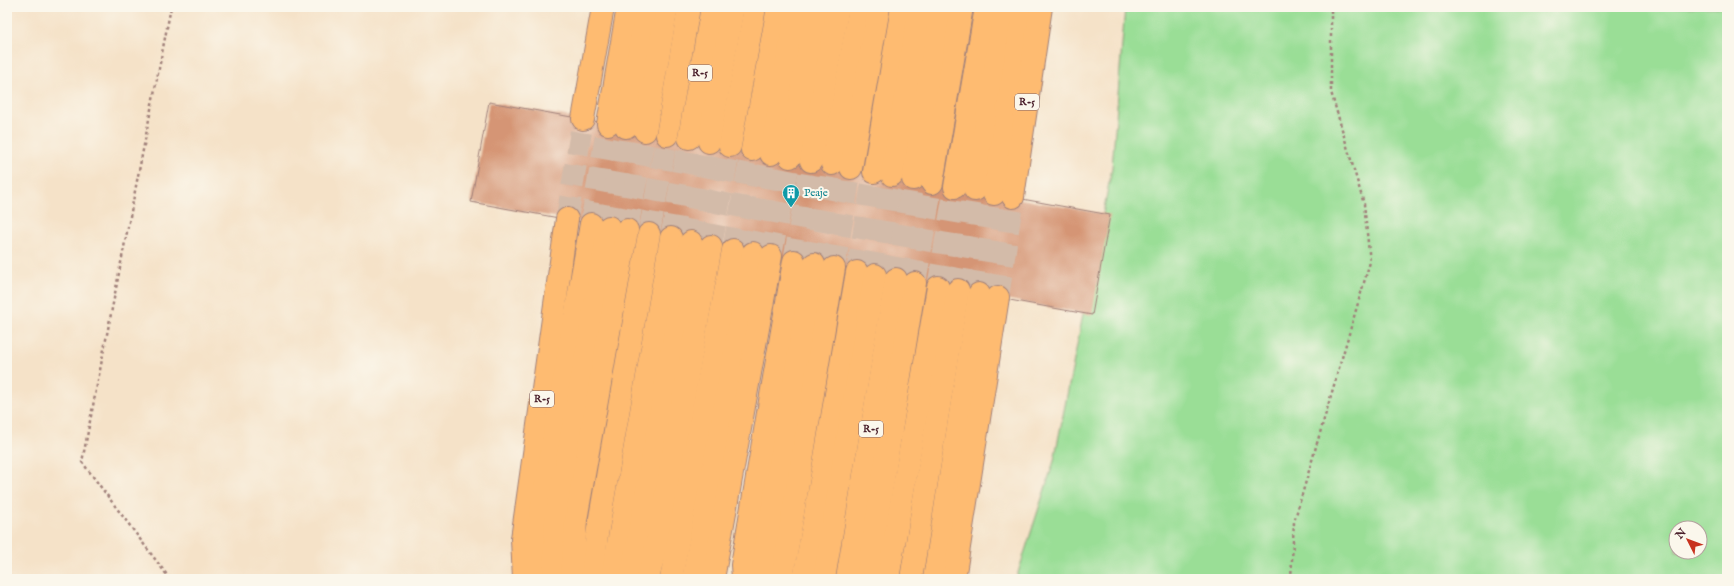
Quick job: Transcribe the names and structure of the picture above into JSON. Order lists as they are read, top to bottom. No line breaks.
{"streets":{"highway":["R-5"]},"places":{"building":["Peaje"]},"north":"top left"}
